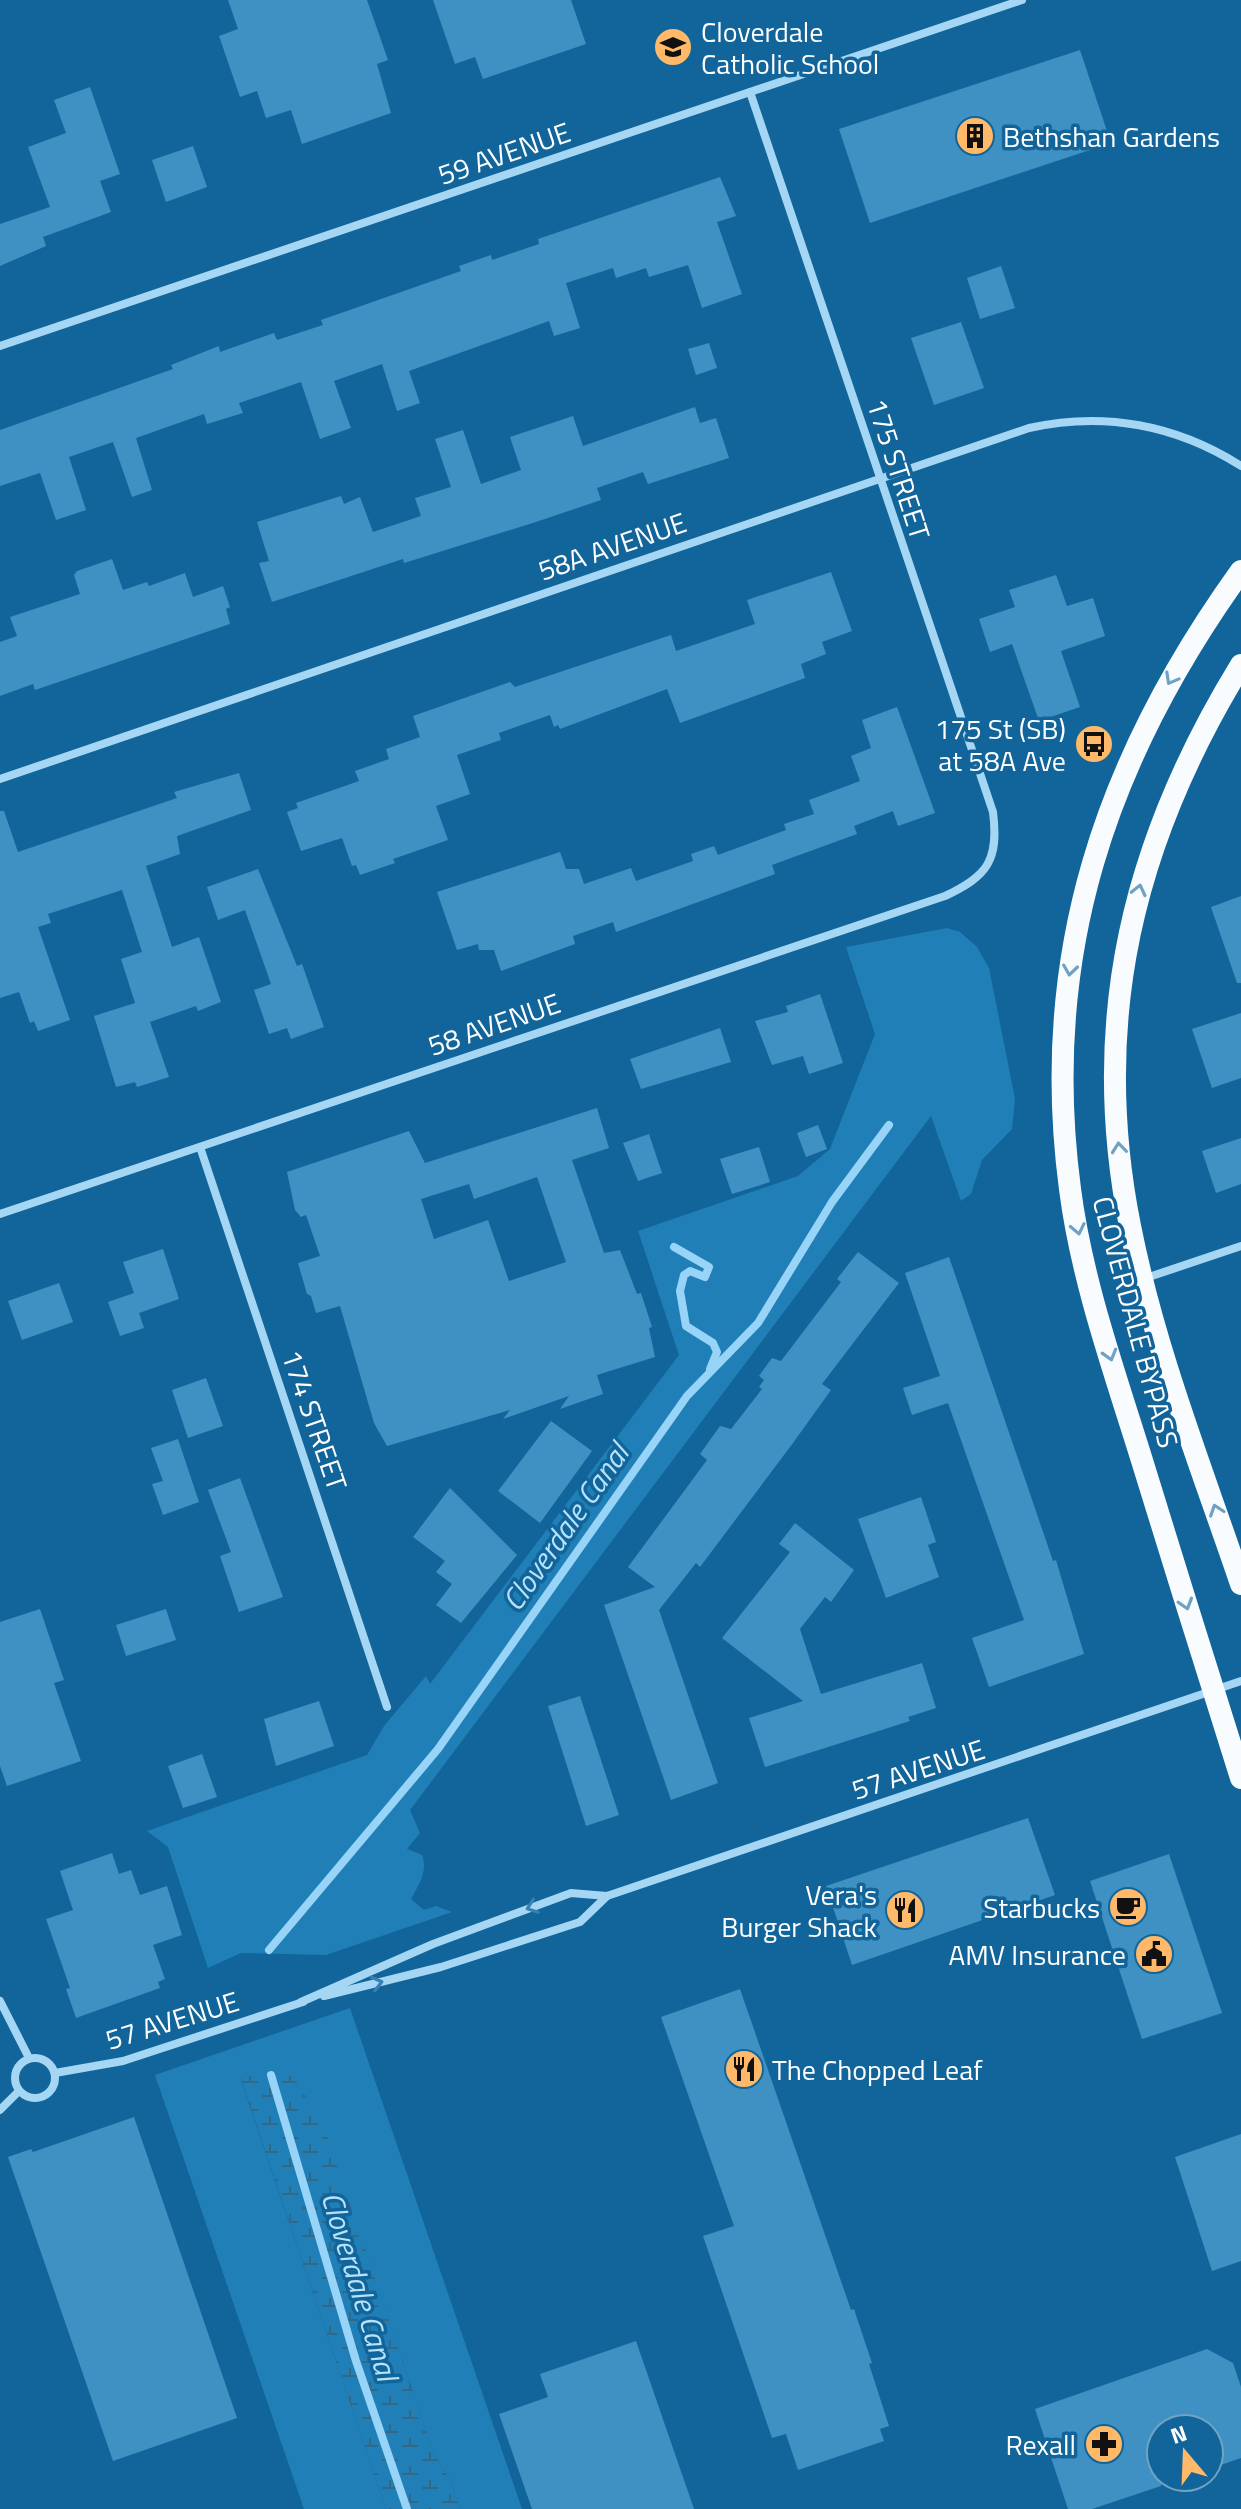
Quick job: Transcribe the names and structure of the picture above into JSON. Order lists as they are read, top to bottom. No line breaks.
{"streets":{"highway":["CLOVERDALE BYPASS"],"street":["59 AVENUE","175 STREET","58A AVENUE","58 AVENUE","174 STREET","57 AVENUE"]},"crossings":[["59 AVENUE","175 STREET"],["175 STREET","58A AVENUE"],["175 STREET","58 AVENUE"],["58 AVENUE","174 STREET"],["CLOVERDALE BYPASS","57 AVENUE"]],"water":["Cloverdale Canal"],"places":{"school or university":["Cloverdale Catholic School"],"building":["Bethshan Gardens"],"bus stop":["175 St (SB) at 58A Ave"],"cafe":["Starbucks"],"restaurant":["Vera's Burger Shack","The Chopped Leaf"],"public building":["AMV Insurance"],"pharmacy":["Rexall"]},"north":"top"}
